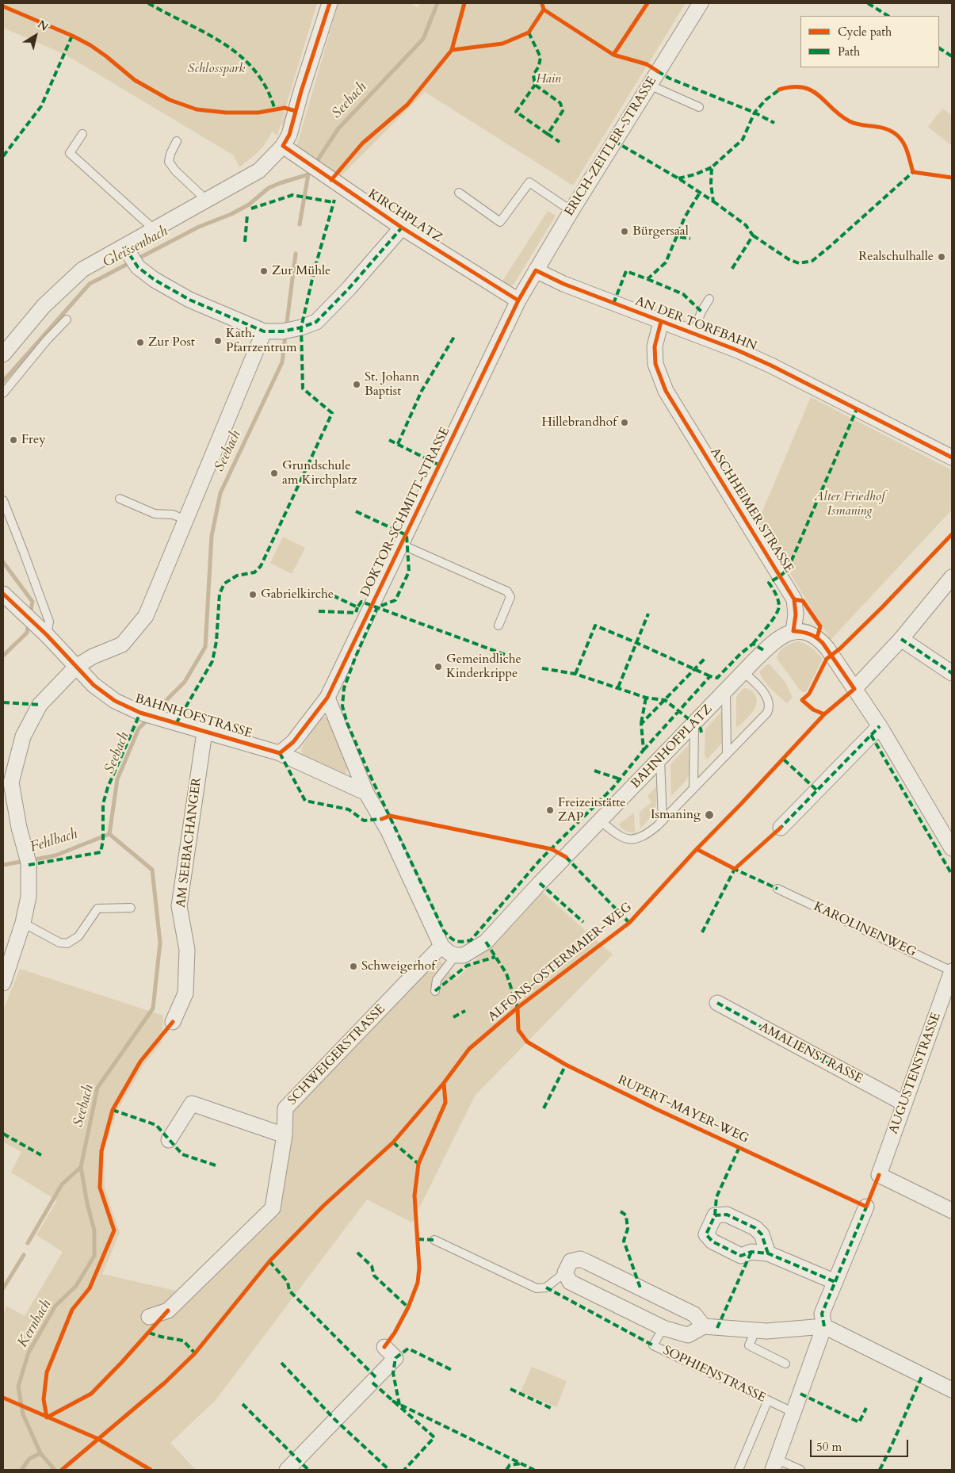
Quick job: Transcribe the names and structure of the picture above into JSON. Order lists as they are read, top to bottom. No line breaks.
{"streets":{"street":["ERICH-ZEITLER-STRASSE","KIRCHPLATZ","AN DER TORFBAHN","ASCHHEIMER STRASSE","DOKTOR-SCHMITT-STRASSE","BAHNHOFSTRASSE","BAHNHOFPLATZ","AM SEEBACHANGER","AMALIENSTRASSE","SCHWEIGERSTRASSE","AUGUSTENSTRASSE"],"lane":["KAROLINENWEG","SOPHIENSTRASSE"],"cycle path":["ALFONS-OSTERMAIER-WEG"]},"crossings":[["ERICH-ZEITLER-STRASSE","AN DER TORFBAHN"],["ERICH-ZEITLER-STRASSE","DOKTOR-SCHMITT-STRASSE"],["KIRCHPLATZ","DOKTOR-SCHMITT-STRASSE"],["AN DER TORFBAHN","ASCHHEIMER STRASSE"],["AN DER TORFBAHN","DOKTOR-SCHMITT-STRASSE"],["ASCHHEIMER STRASSE","BAHNHOFPLATZ"],["DOKTOR-SCHMITT-STRASSE","BAHNHOFSTRASSE"],["BAHNHOFSTRASSE","AM SEEBACHANGER"],["KAROLINENWEG","AUGUSTENSTRASSE"],["AMALIENSTRASSE","AUGUSTENSTRASSE"]],"water":["Seebach","Gleissenbach","Fehlbach","Kernbach"],"parks":["Schlosspark","Hain","Alter Friedhof Ismaning"],"places":["Bürgersaal","Realschulhalle","Zur Mühle","Kath. Pfarrzentrum","Zur Post","St. Johann Baptist","Hillebrandhof","Frey","Grundschule am Kirchplatz","Gabrielkirche","Gemeindliche Kinderkrippe","Freizeitstätte ZAP","Ismaning","Schweigerhof"],"legend":["Cycle path","Path"],"scale_bar":"50 m","north":"top right"}
